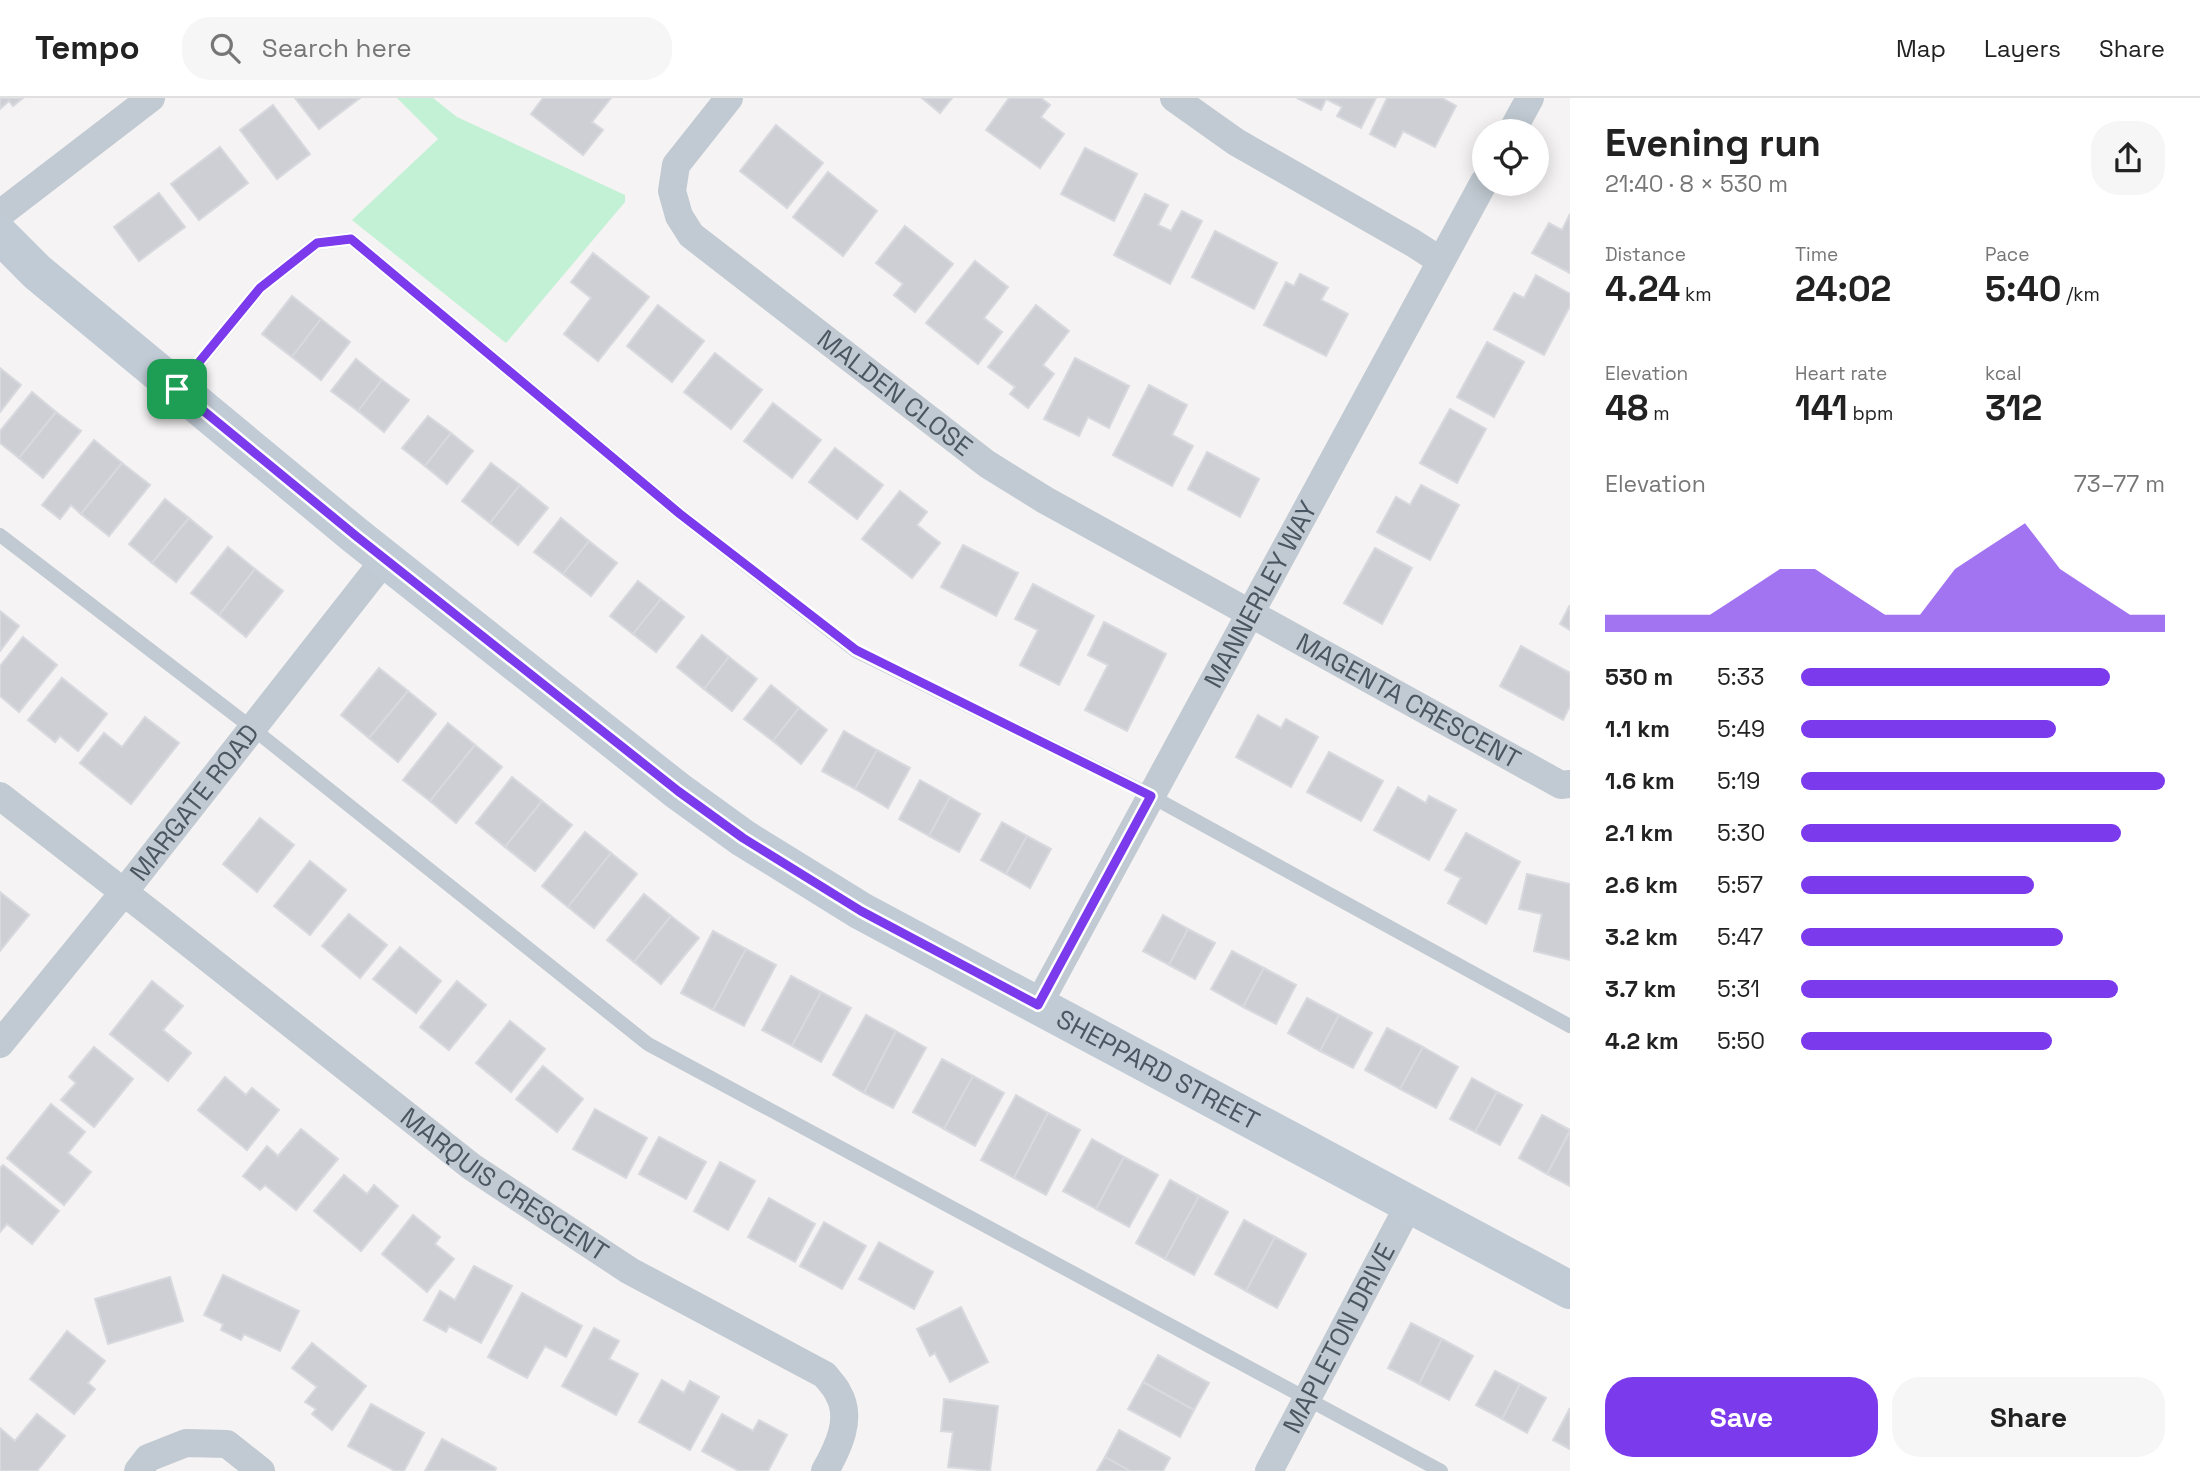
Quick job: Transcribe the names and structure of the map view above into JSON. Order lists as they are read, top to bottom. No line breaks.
{"streets":{"street":["MALDEN CLOSE","MANNERLEY WAY","MAGENTA CRESCENT","MARGATE ROAD","SHEPPARD STREET","MARQUIS CRESCENT","MAPLETON DRIVE"]},"crossings":[["MALDEN CLOSE","MANNERLEY WAY"],["MALDEN CLOSE","MAGENTA CRESCENT"],["MANNERLEY WAY","MAGENTA CRESCENT"],["MANNERLEY WAY","SHEPPARD STREET"],["MARGATE ROAD","SHEPPARD STREET"],["MARGATE ROAD","MARQUIS CRESCENT"],["SHEPPARD STREET","MAPLETON DRIVE"]],"page":{"header":"Tempo","search":"Search here","nav":["Map","Layers","Share"],"heading":["Evening run","21:40 · 8 × 530 m"],"stats":[["Distance","4.24 km"],["Time","24:02"],["Pace","5:40 /km"],["Elevation","48 m"],["Heart rate","141 bpm"],["kcal","312"]],"chart":["Elevation","73–77 m"],"list":[{"name":"530 m","note":"5:33"},{"name":"1.1 km","note":"5:49"},{"name":"1.6 km","note":"5:19"},{"name":"2.1 km","note":"5:30"},{"name":"2.6 km","note":"5:57"},{"name":"3.2 km","note":"5:47"},{"name":"3.7 km","note":"5:31"},{"name":"4.2 km","note":"5:50"}],"buttons":["Save","Share"]}}
